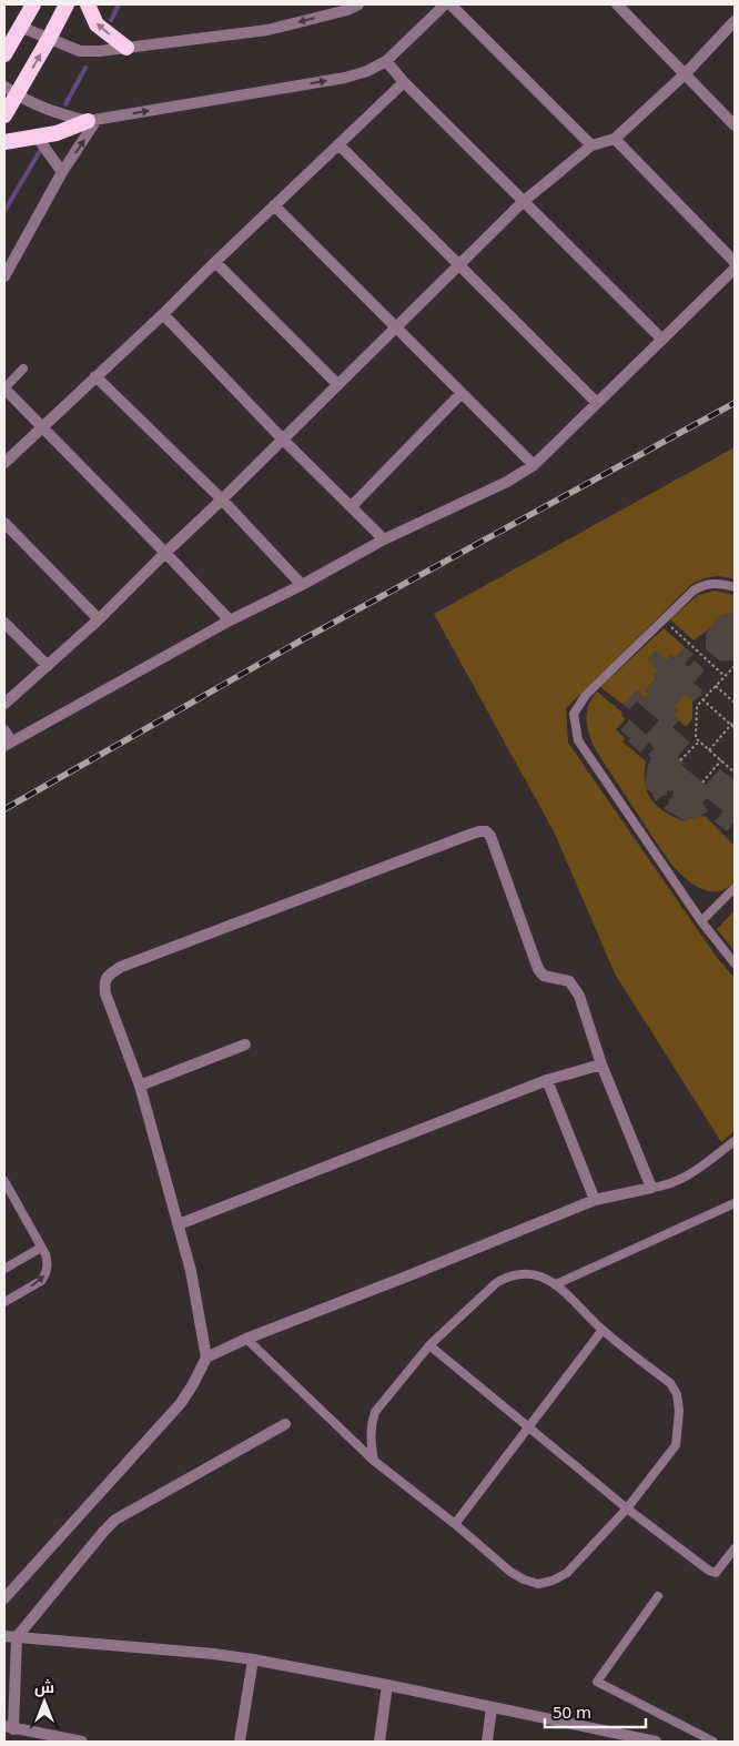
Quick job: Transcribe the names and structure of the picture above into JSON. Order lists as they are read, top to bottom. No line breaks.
{"scale_bar":"50 m","north":"top"}
